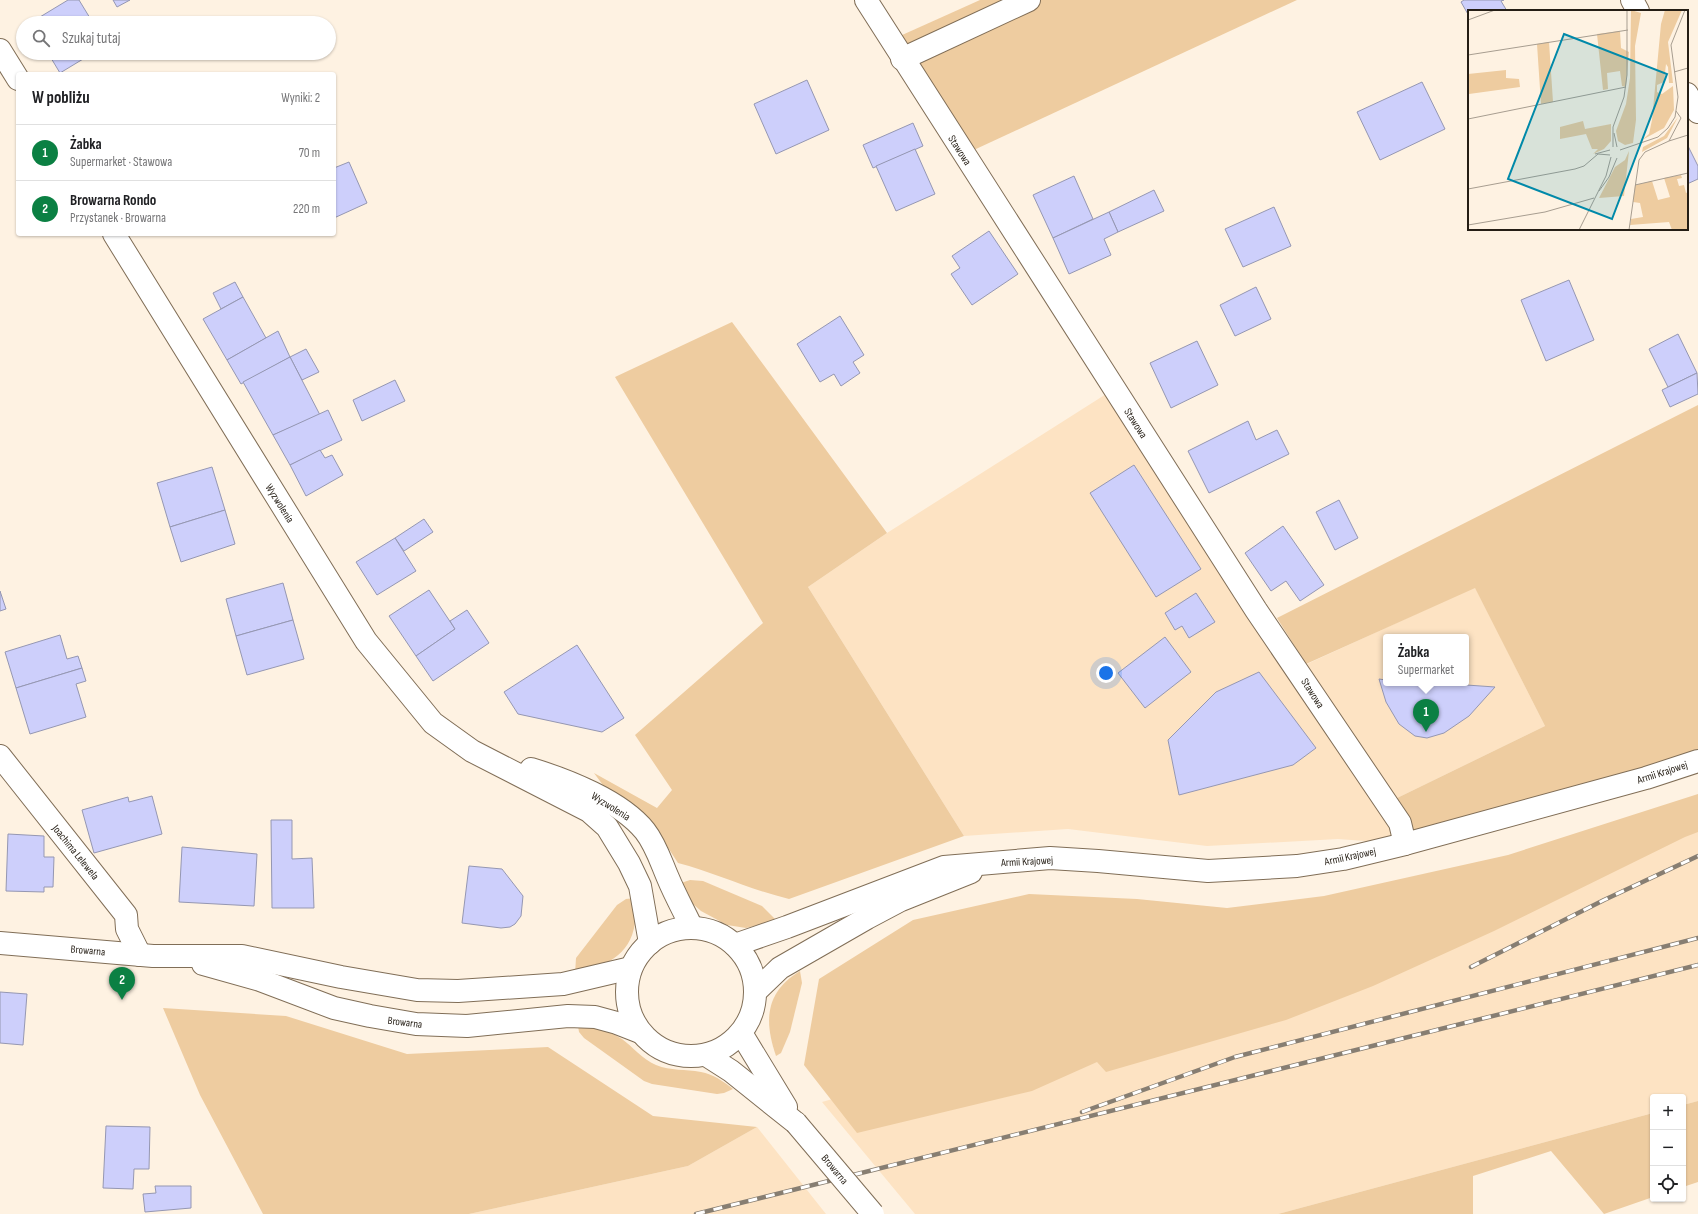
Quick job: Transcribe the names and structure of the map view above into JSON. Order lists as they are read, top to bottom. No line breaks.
{"streets":{"street":["Stawowa","Wyzwolenia","Armii Krajowej","Joachima Lelewela","Browarna"]},"crossings":[["Stawowa","Armii Krajowej"],["Wyzwolenia","Armii Krajowej"],["Wyzwolenia","Browarna"],["Armii Krajowej","Browarna"],["Joachima Lelewela","Browarna"]],"page":{"search":"Szukaj tutaj","heading":["W pobliżu","Wyniki: 2"],"list":[{"mark":"1","name":"Żabka","note":"Supermarket · Stawowa","value":"70 m"},{"mark":"2","name":"Browarna Rondo","note":"Przystanek · Browarna","value":"220 m"}],"popup":["Żabka","Supermarket"],"pins":["1","2"],"map_buttons":["+","−"]}}
